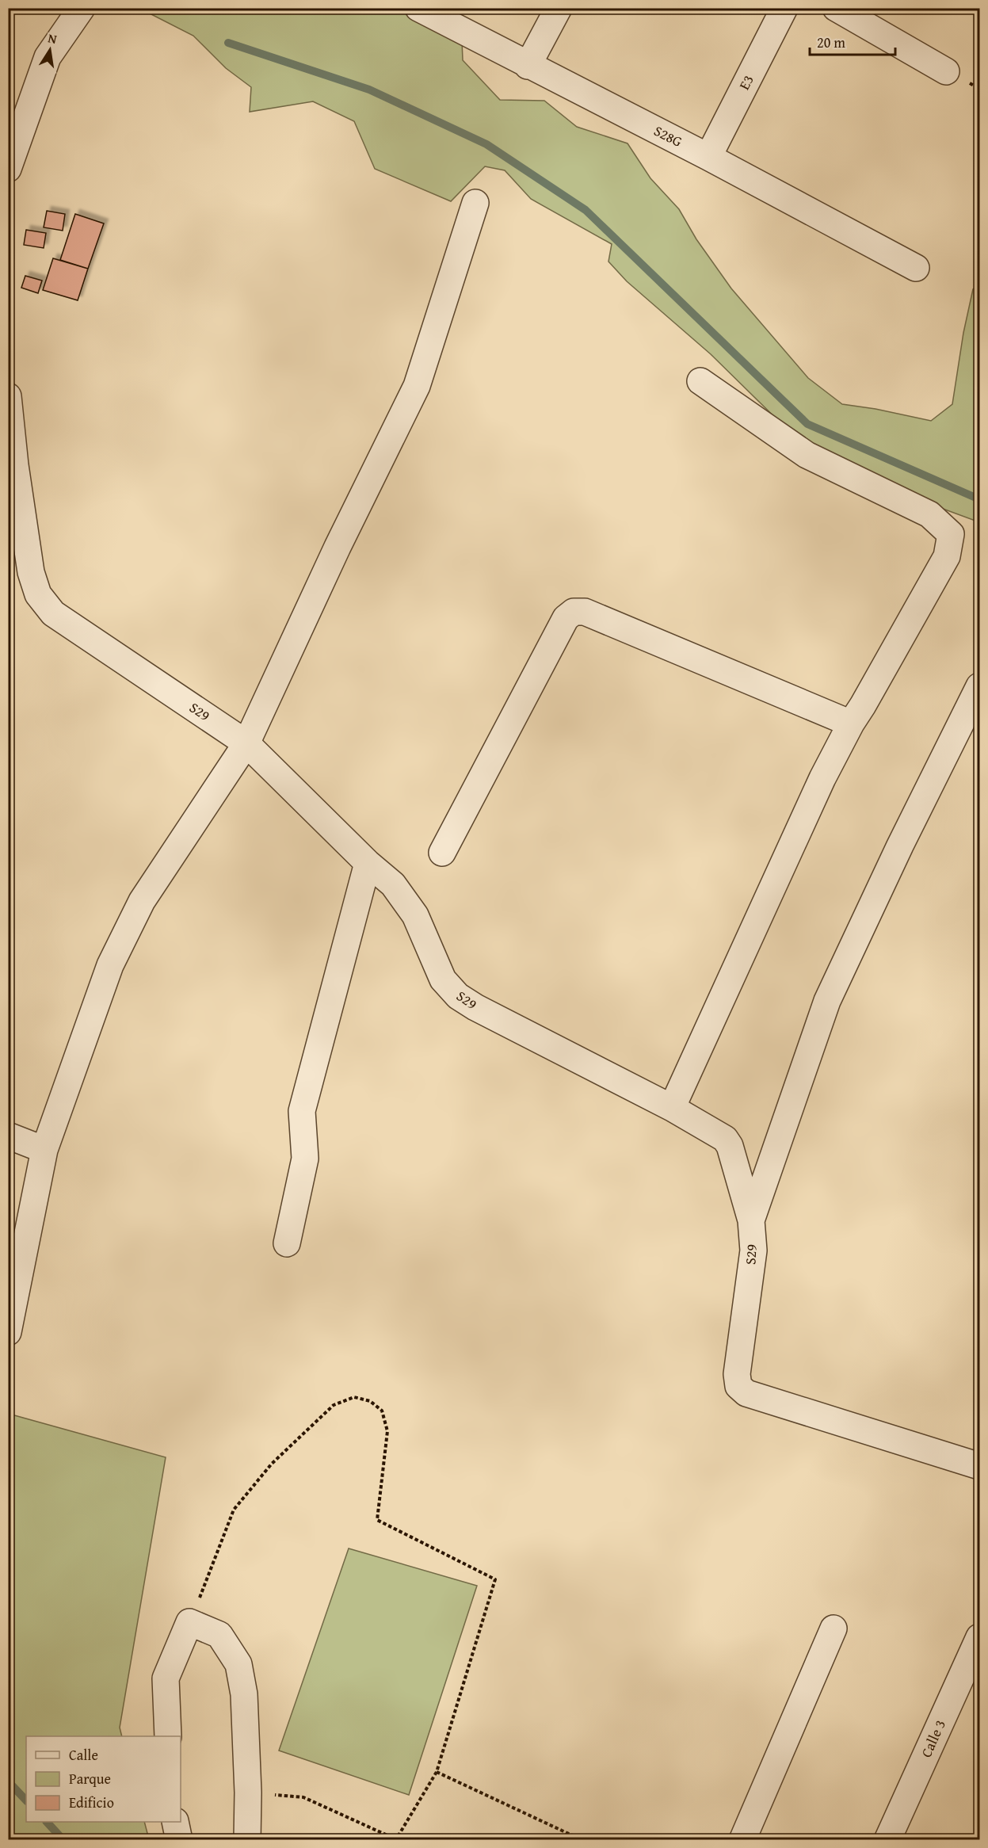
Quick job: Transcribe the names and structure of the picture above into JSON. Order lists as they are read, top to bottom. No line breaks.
{"streets":{"street":["E3","S28G","S29","Calle 3"]},"crossings":[["E3","S28G"]],"legend":["Calle","Parque","Edificio"],"scale_bar":"20 m","north":"top"}
